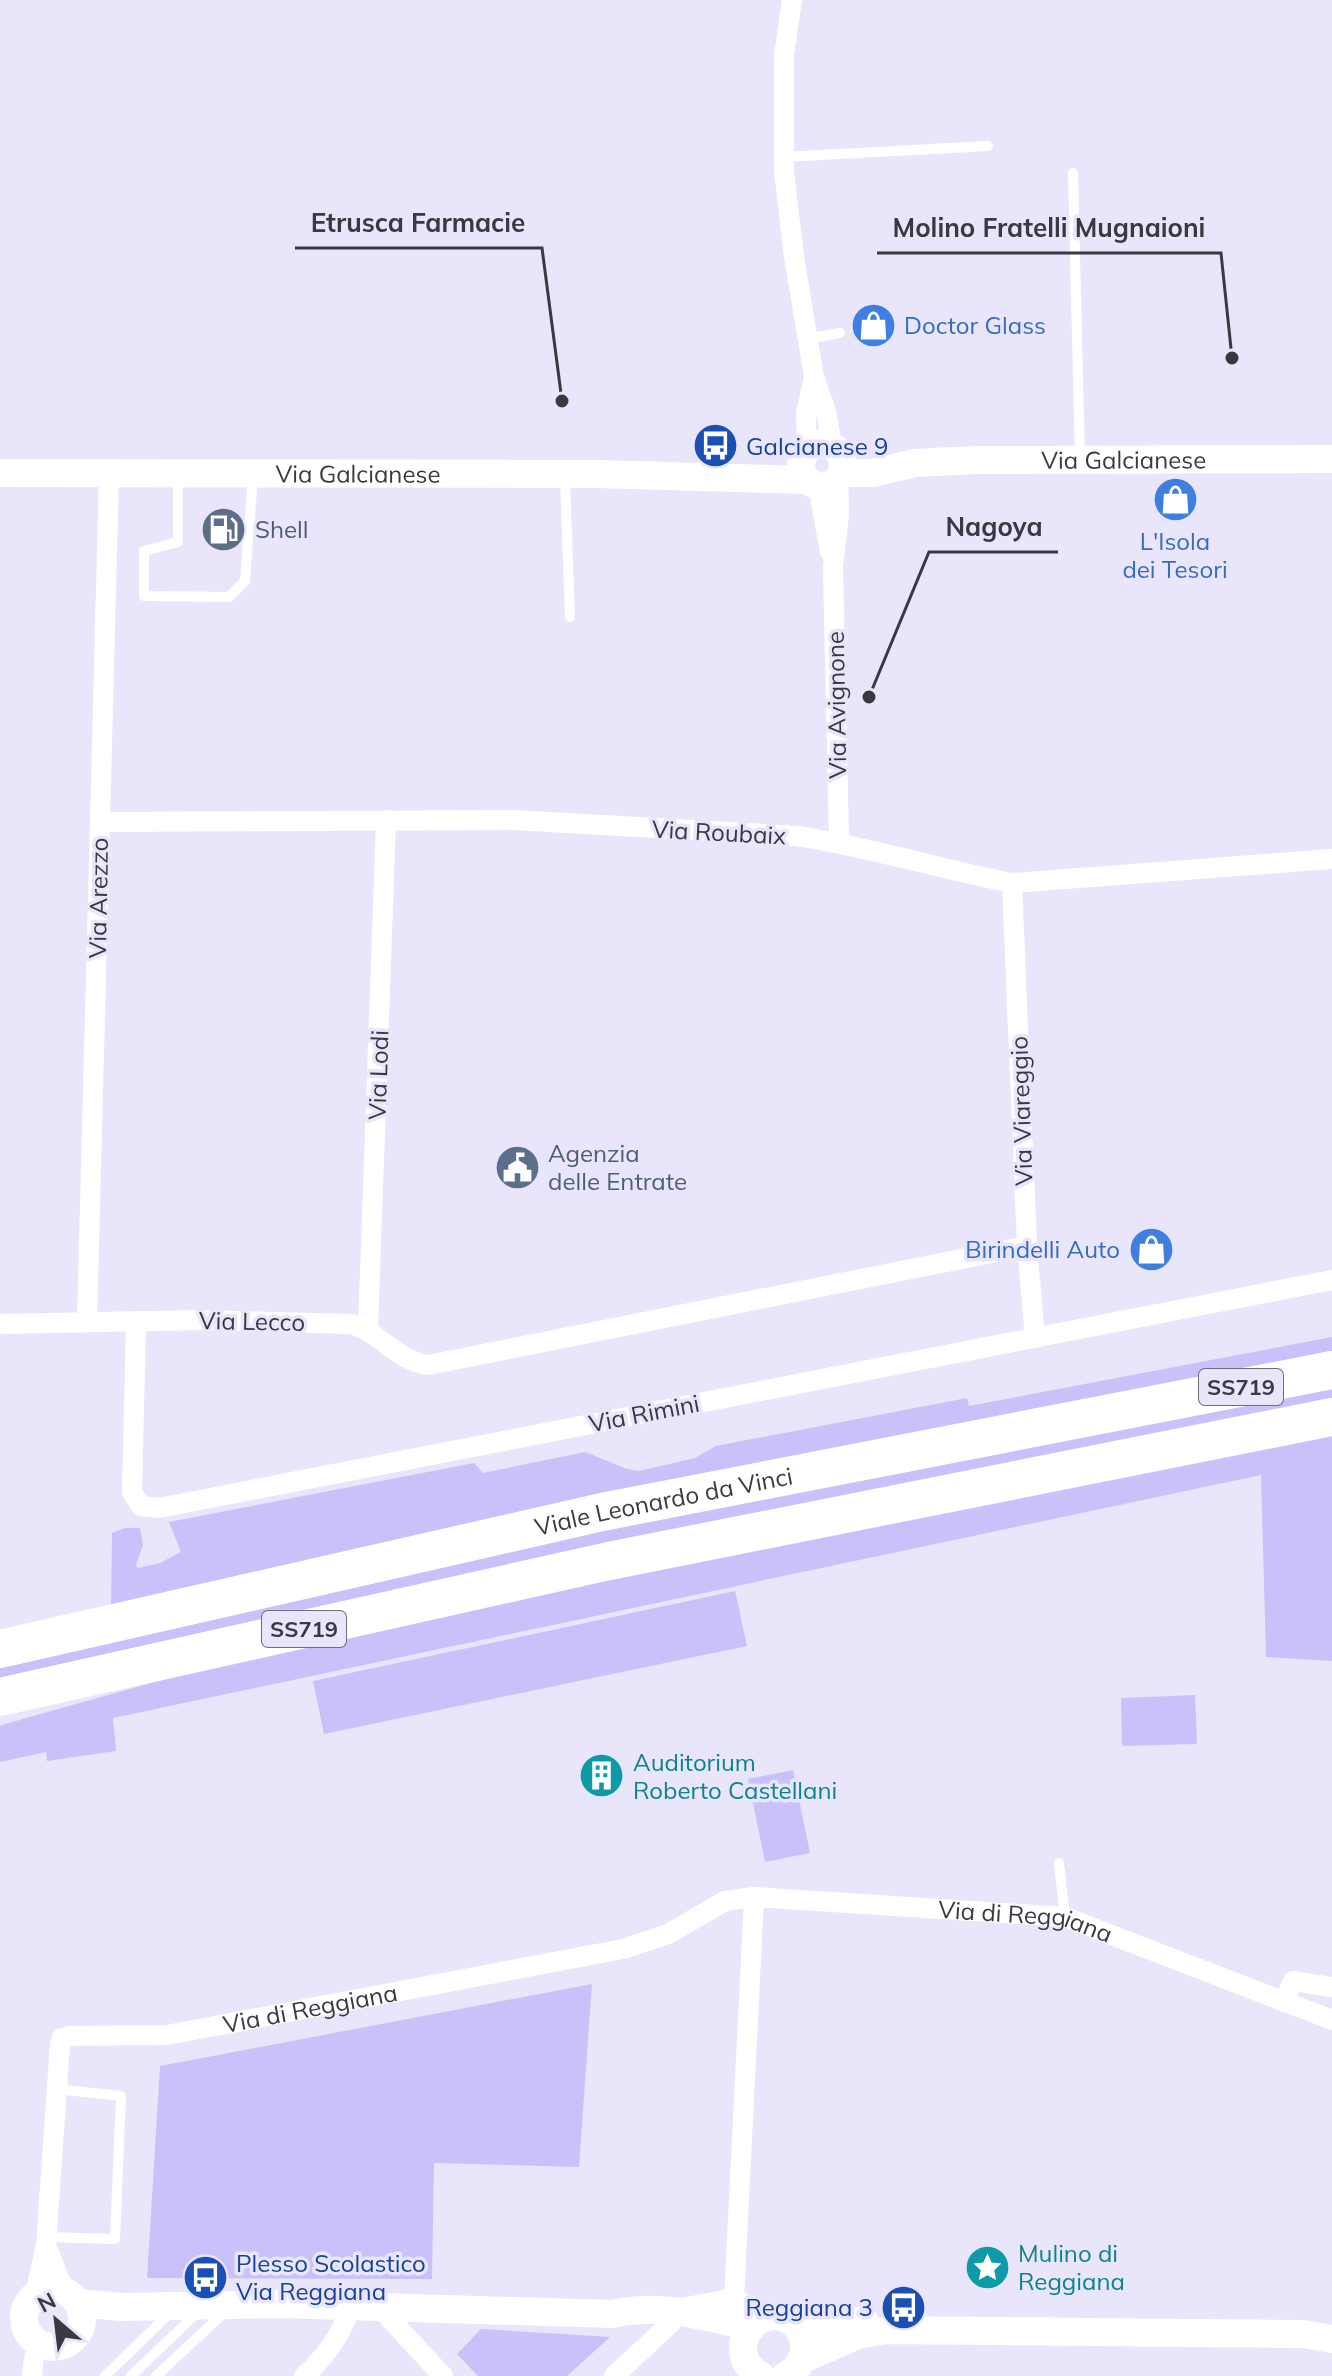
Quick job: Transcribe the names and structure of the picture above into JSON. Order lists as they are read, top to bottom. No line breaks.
{"streets":{"highway":["SS719","Viale Leonardo da Vinci"],"street":["Via Galcianese","Via Avignone","Via Roubaix","Via Arezzo","Via Lodi","Via Viareggio","Via Lecco","Via Rimini","Via di Reggiana"]},"crossings":[["Via Galcianese","Via Avignone"],["Via Galcianese","Via Arezzo"],["Via Avignone","Via Roubaix"],["Via Roubaix","Via Arezzo"],["Via Roubaix","Via Lodi"],["Via Roubaix","Via Viareggio"],["Via Arezzo","Via Lecco"],["Via Lodi","Via Lecco"],["Via Viareggio","Via Rimini"],["Via Lecco","Via Rimini"]],"places":{"shop":["Doctor Glass","L'Isola dei Tesori","Birindelli Auto"],"other":["Molino Fratelli Mugnaioni","Etrusca Farmacie","Nagoya"],"bus stop":["Galcianese 9","Plesso Scolastico Via Reggiana","Reggiana 3"],"fuel station":["Shell"],"public building":["Agenzia delle Entrate"],"building":["Auditorium Roberto Castellani"],"place":["Mulino di Reggiana"]},"north":"top left"}
